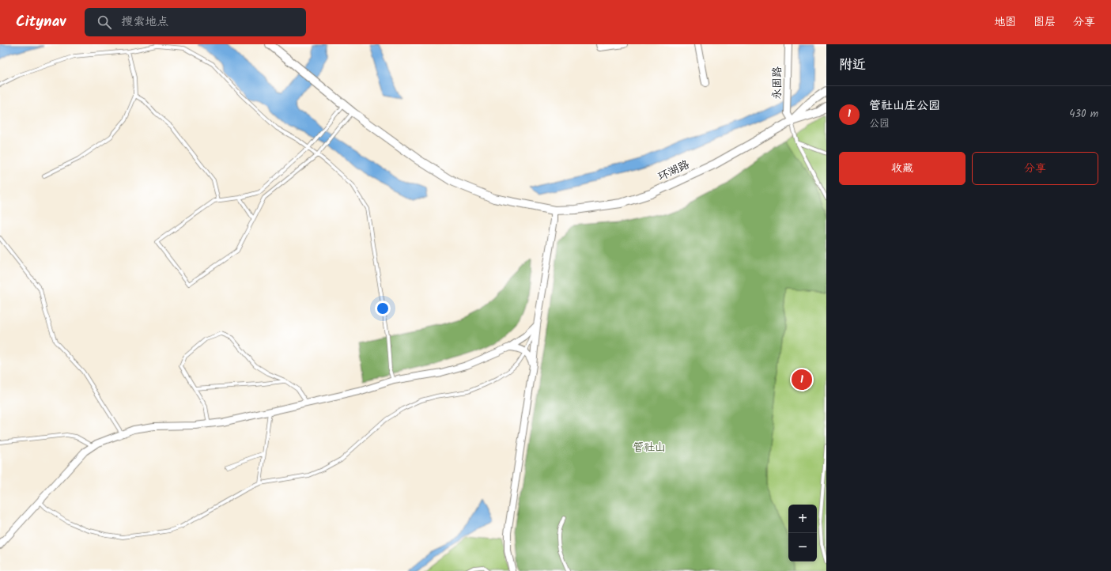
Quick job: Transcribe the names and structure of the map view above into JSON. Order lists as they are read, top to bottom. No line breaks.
{"streets":{"street":["永固路","环湖路"]},"crossings":[["永固路","环湖路"]],"parks":["管社山"],"page":{"header":"Citynav","search":"搜索地点","nav":["地图","图层","分享"],"heading":"附近","list":[{"mark":"1","name":"管社山庄公园","note":"公园","value":"430 m"}],"buttons":["收藏","分享"],"pins":"1","map_buttons":["+","−"]}}
